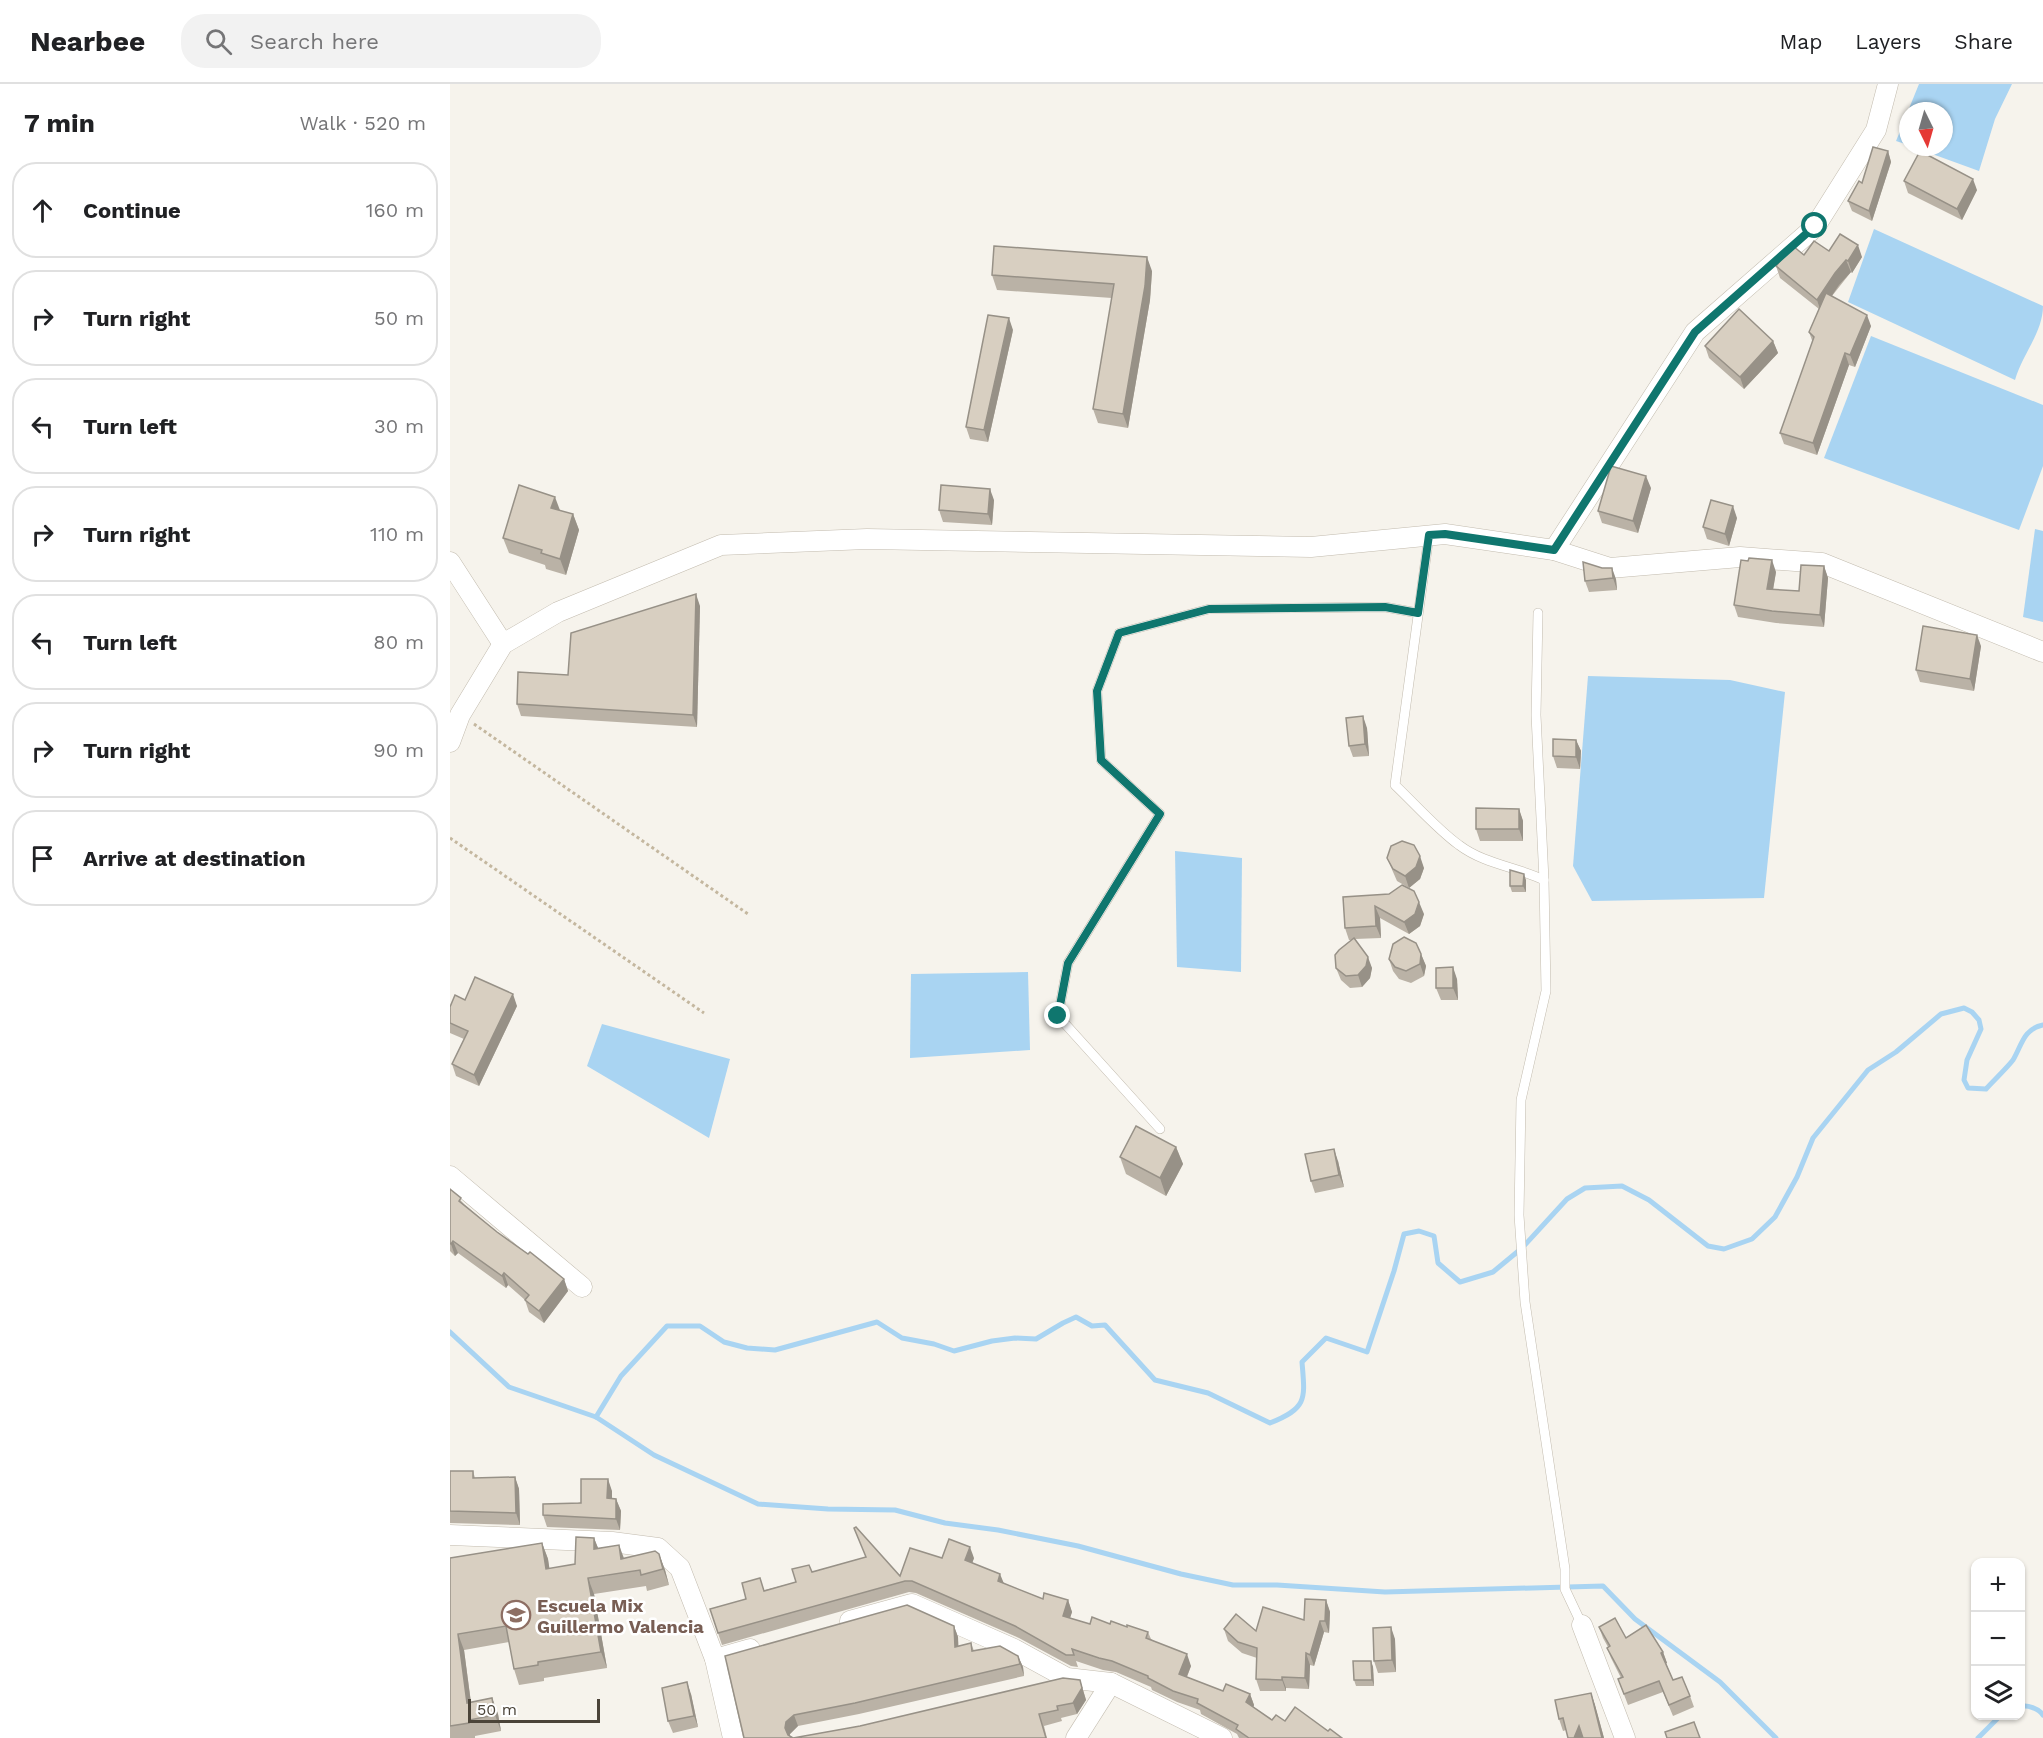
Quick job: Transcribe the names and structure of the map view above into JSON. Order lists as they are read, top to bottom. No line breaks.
{"places":{"school or university":["Escuela Mix Guillermo Valencia"]},"scale_bar":"50 m","north":"bottom","page":{"header":"Nearbee","search":"Search here","nav":["Map","Layers","Share"],"heading":["7 min","Walk · 520 m"],"list":[["Continue","160 m"],["Turn right","50 m"],["Turn left","30 m"],["Turn right","110 m"],["Turn left","80 m"],["Turn right","90 m"],"Arrive at destination"],"map_buttons":["+","−"],"scale":"50 m"}}
